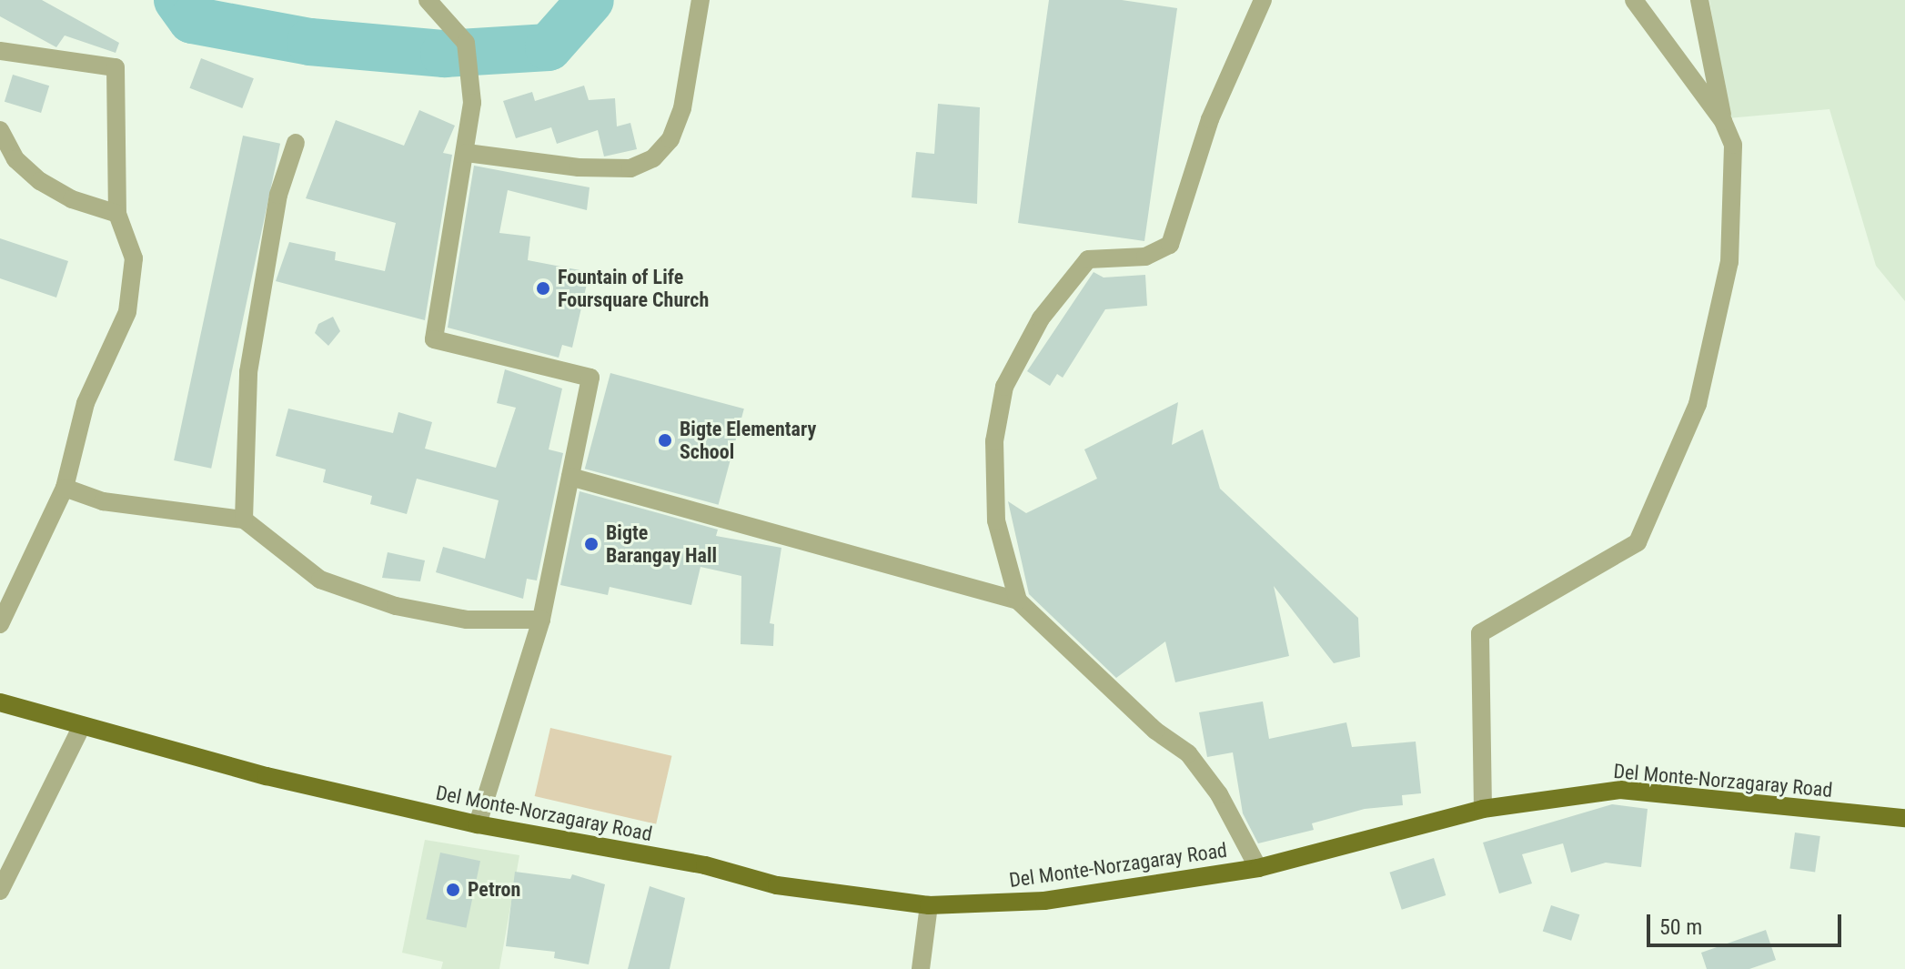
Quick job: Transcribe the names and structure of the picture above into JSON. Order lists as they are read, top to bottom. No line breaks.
{"streets":{"main road":["Del Monte-Norzagaray Road"]},"places":["Fountain of Life Foursquare Church","Bigte Elementary School","Bigte Barangay Hall","Petron"],"scale_bar":"50 m"}
